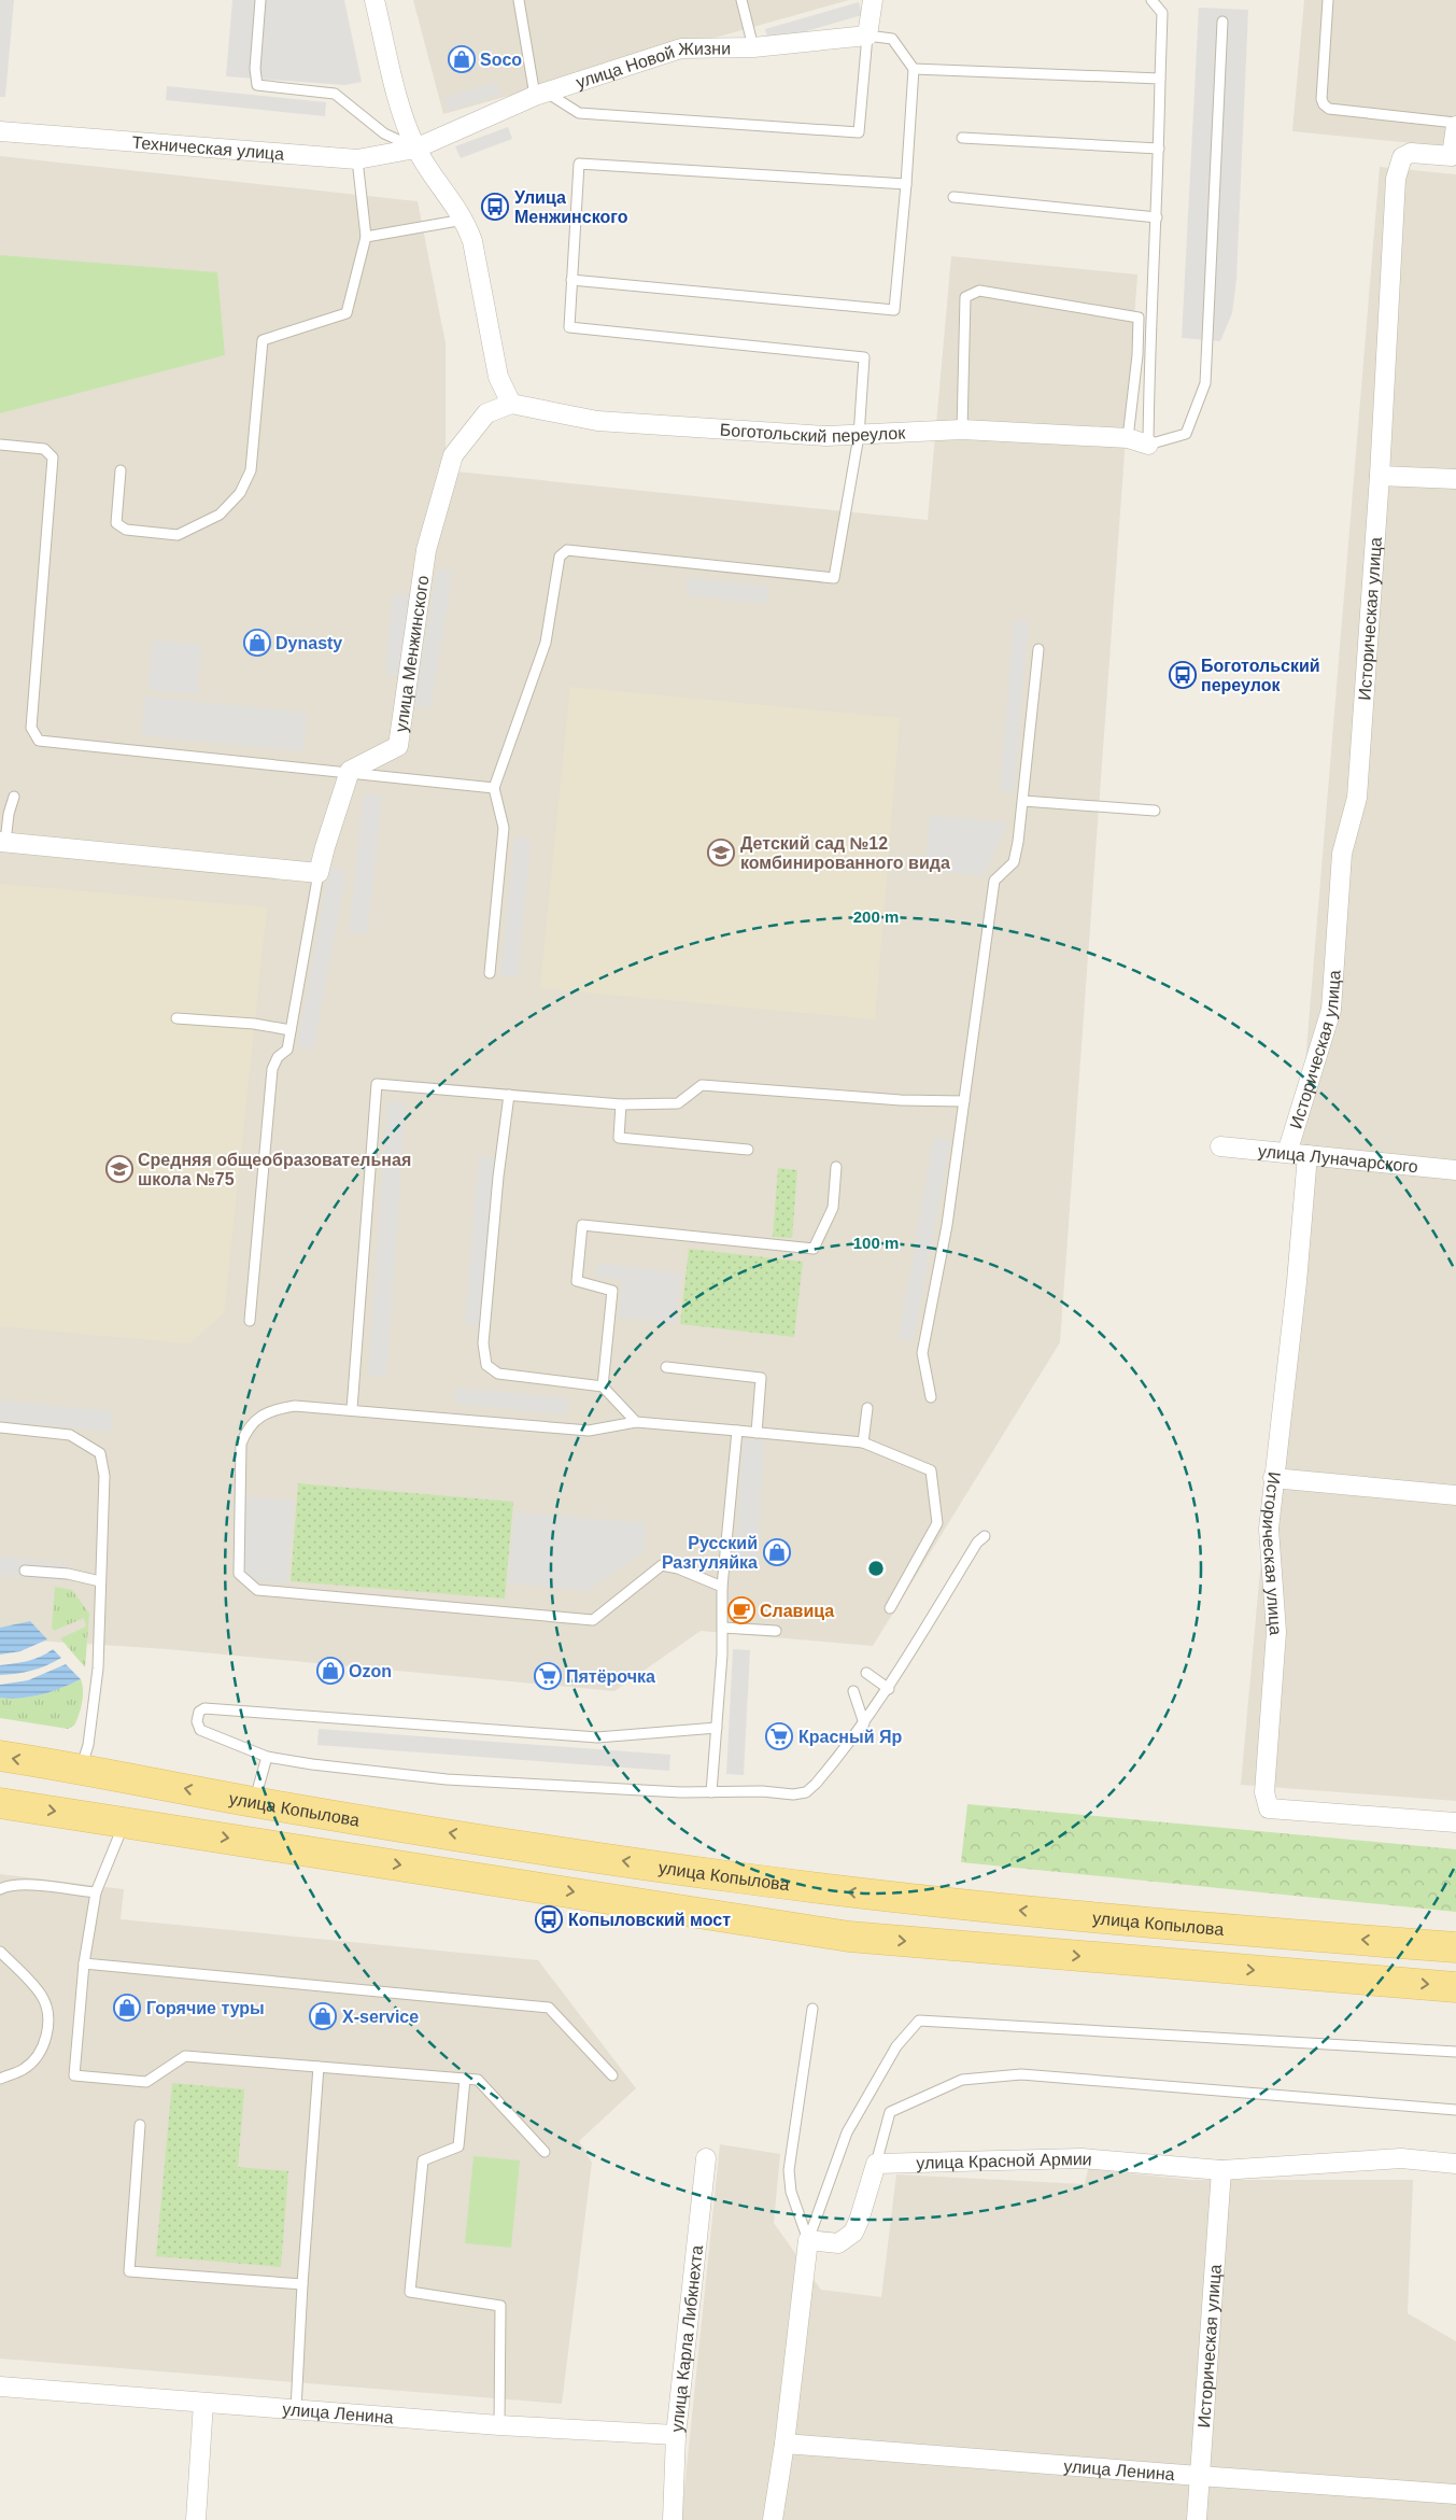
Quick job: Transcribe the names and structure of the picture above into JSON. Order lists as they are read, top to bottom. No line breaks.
{"streets":{"main road":["улица Копылова"],"street":["улица Новой Жизни","Техническая улица","Боготольский переулок","Историческая улица","улица Менжинского","улица Луначарского","улица Красной Армии","улица Карла Либкнехта","улица Ленина"]},"crossings":[["улица Новой Жизни","Техническая улица"],["Боготольский переулок","улица Менжинского"],["Историческая улица","улица Луначарского"],["Историческая улица","улица Красной Армии"],["Историческая улица","улица Ленина"],["улица Карла Либкнехта","улица Ленина"]],"places":{"shop":["Soco","Dynasty","Русский Разгуляйка","Ozon","Горячие туры","X-service"],"bus stop":["Улица Менжинского","Боготольский переулок","Копыловский мост"],"school or university":["Детский сад №12 комбинированного вида","Средняя общеобразовательная школа №75"],"cafe":["Славица"],"supermarket":["Пятёрочка","Красный Яр"]},"rings":["200 m","100 m"]}
